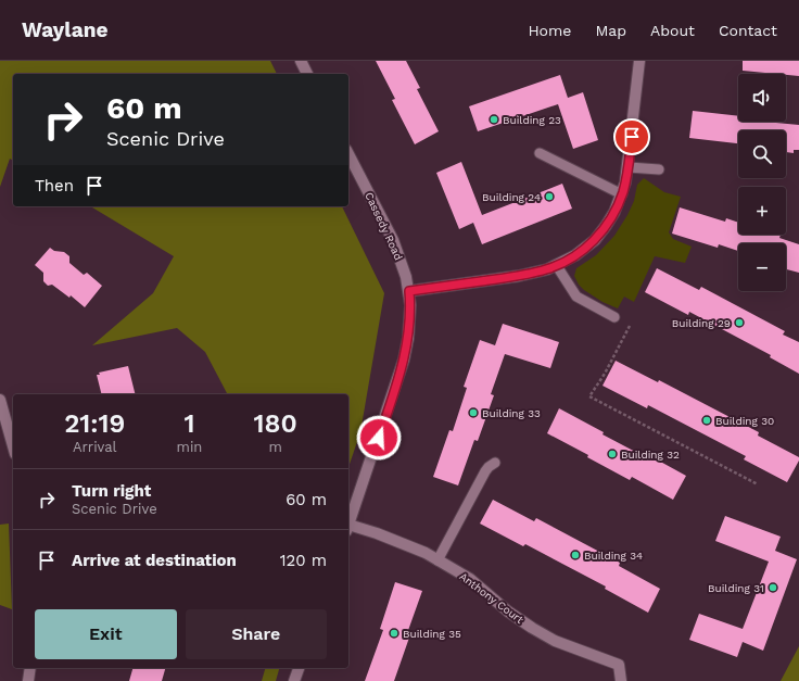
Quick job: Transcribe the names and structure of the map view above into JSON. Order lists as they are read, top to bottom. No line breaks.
{"streets":{"street":["Cassedy Road","Anthony Court"]},"places":["Building 23","Building 24","Building 29","Building 33","Building 30","Building 32","Building 34","Building 31","Building 35"],"page":{"header":"Waylane","nav":["Home","Map","About","Contact"],"map_buttons":["+","−"],"turn":["60 m","Scenic Drive"],"then":"Then","eta":["21:19","Arrival","1","min","180","m"],"list":[{"name":"Turn right","note":"Scenic Drive","value":"60 m"},{"name":"Arrive at destination","value":"120 m"}],"buttons":["Exit","Share"]}}
